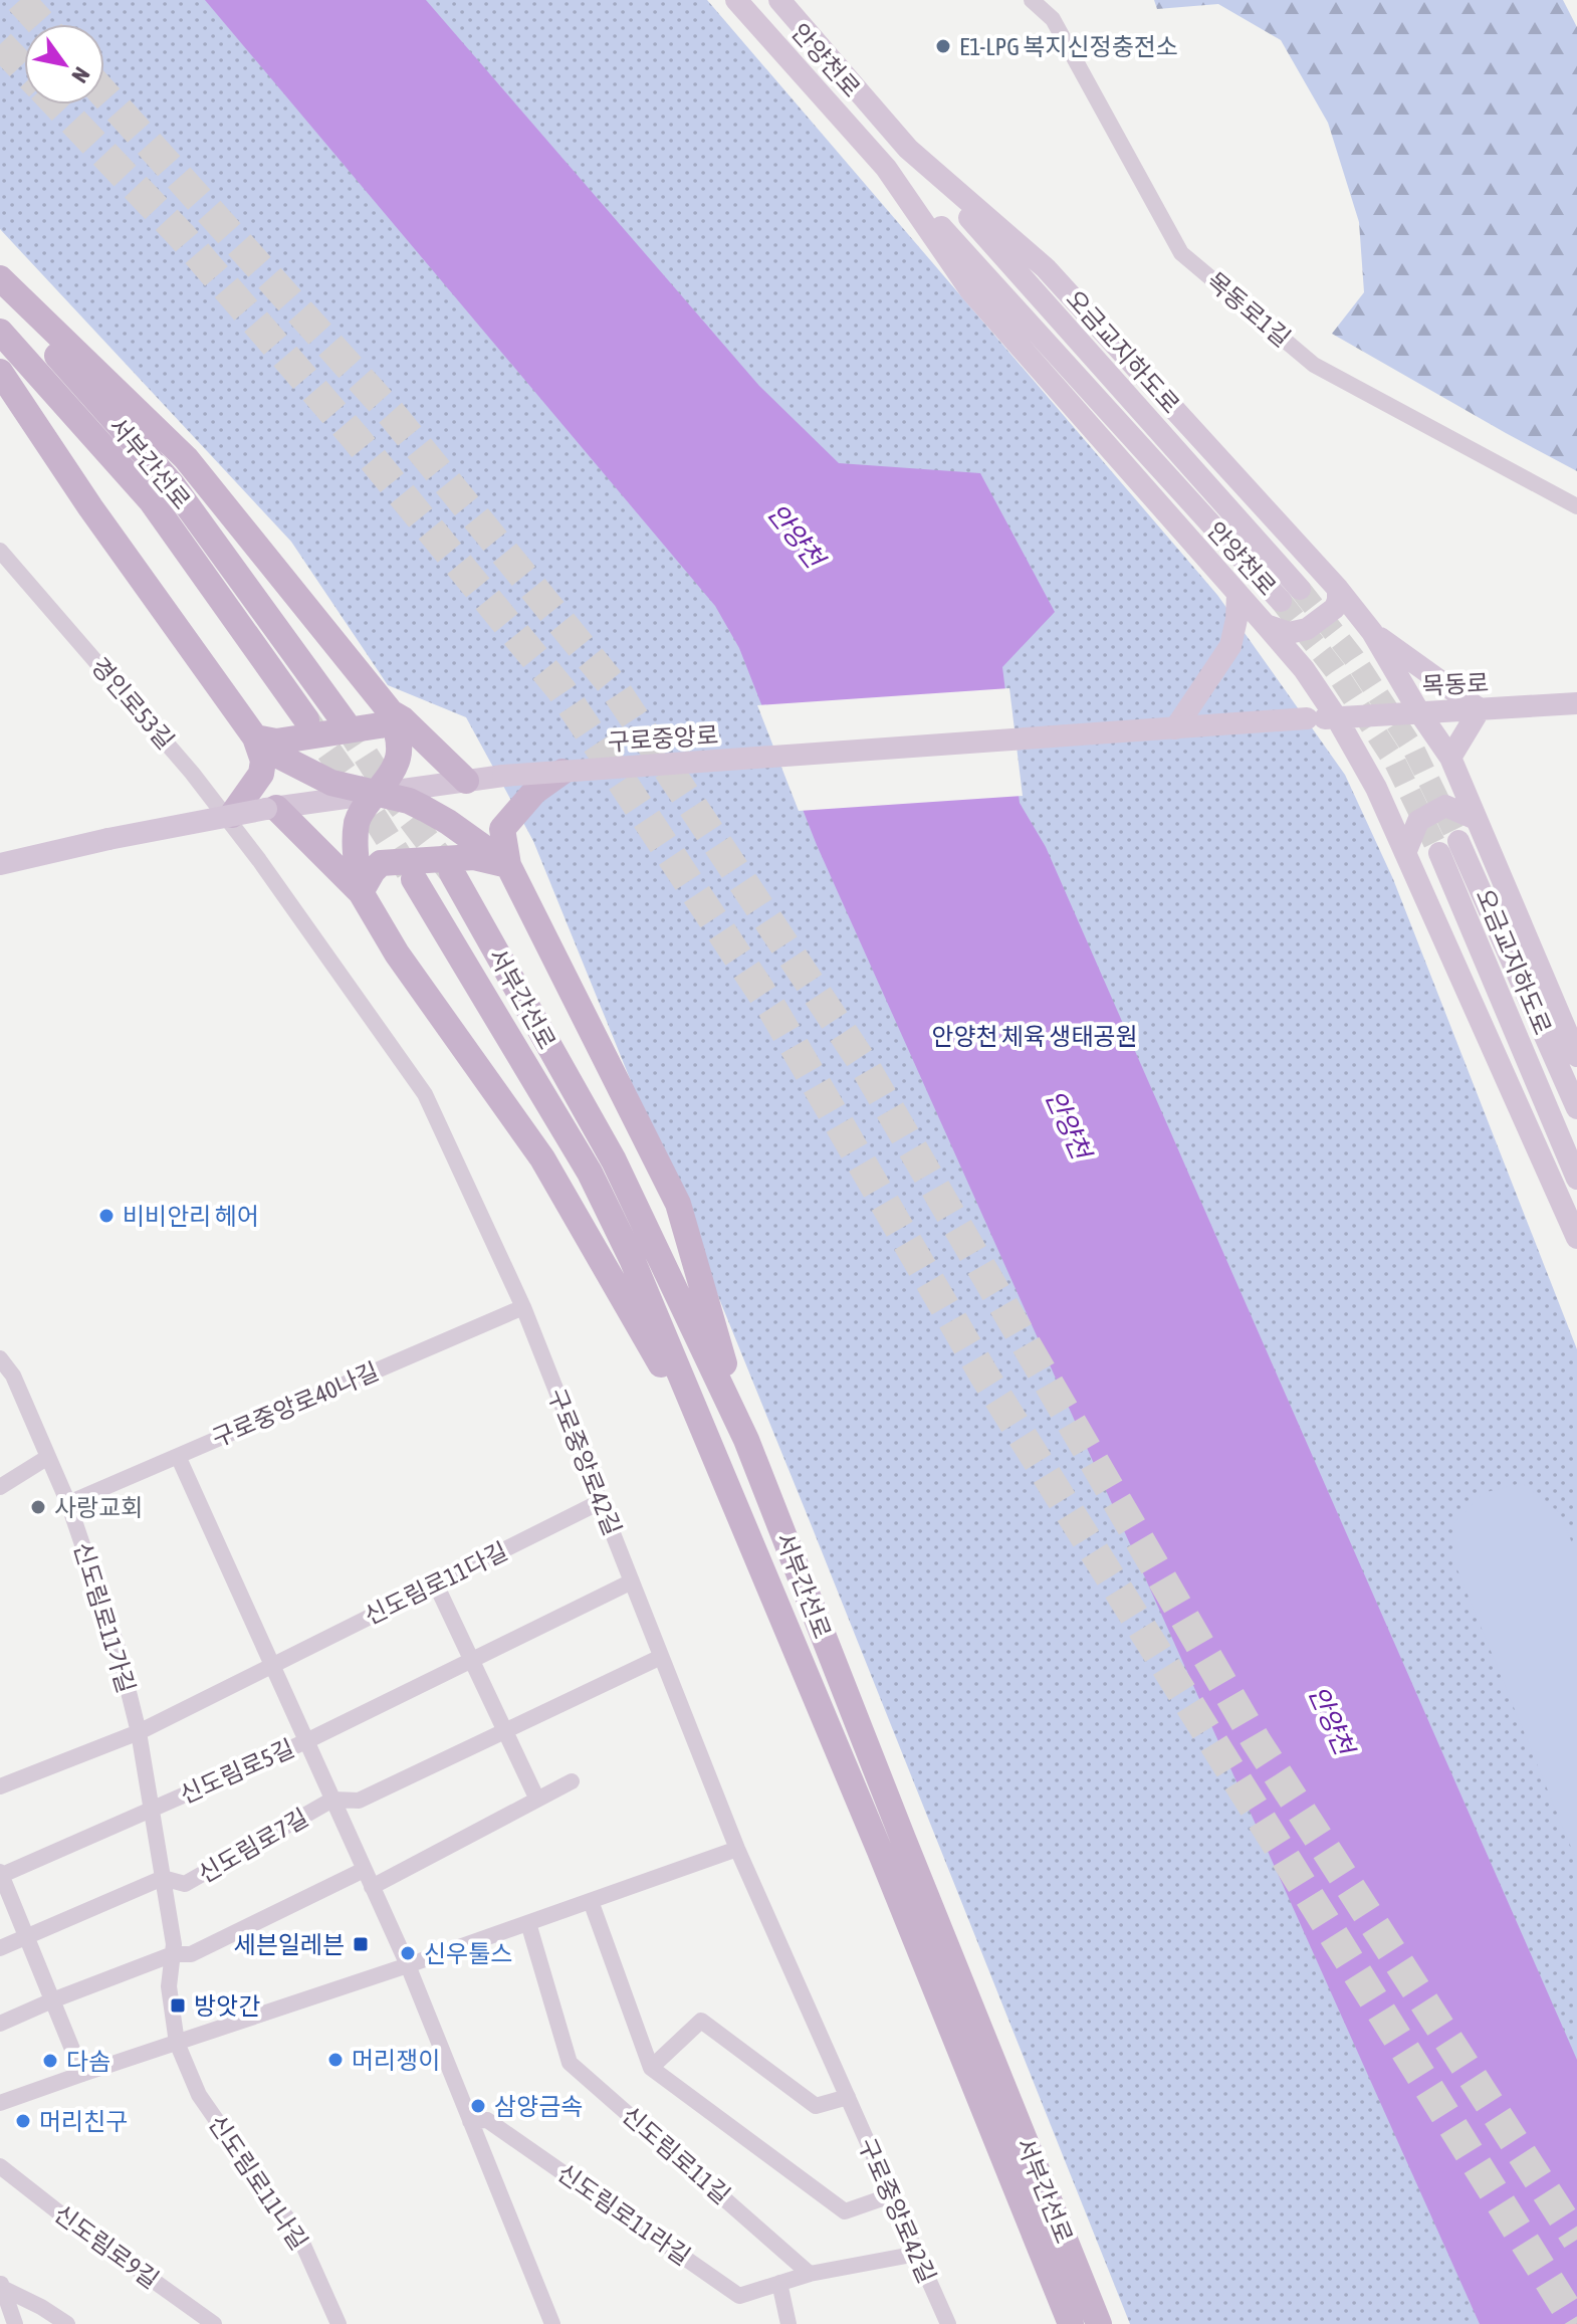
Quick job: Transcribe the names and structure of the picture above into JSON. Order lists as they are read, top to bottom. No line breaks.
{"streets":{"main road":["안양천로","오금교지하도로","서부간선로","목동로","구로중앙로"],"street":["목동로1길","경인로53길","구로중앙로40나길","구로중앙로42길","신도림로11다길","신도림로11가길","신도림로5길","신도림로7길","신도림로11길","신도림로11나길","신도림로11라길","신도림로9길"]},"crossings":[["안양천로","오금교지하도로"],["안양천로","목동로"],["안양천로","구로중앙로"],["목동로","구로중앙로"],["경인로53길","구로중앙로42길"],["구로중앙로40나길","구로중앙로42길"],["구로중앙로40나길","신도림로11가길"],["구로중앙로42길","신도림로11다길"],["구로중앙로42길","신도림로5길"],["구로중앙로42길","신도림로7길"],["구로중앙로42길","신도림로11길"],["신도림로11다길","신도림로11가길"],["신도림로11가길","신도림로5길"],["신도림로11가길","신도림로7길"],["신도림로11가길","신도림로11나길"],["신도림로11길","신도림로11라길"]],"water":["안양천"],"parks":["안양천 체육 생태공원"],"places":{"other":["E1-LPG 복지신정충전소","비비안리 헤어","사랑교회","신우툴스","머리쟁이","다솜","삼양금속","머리친구"],"transit":["세븐일레븐","방앗간"]},"north":"bottom right"}
